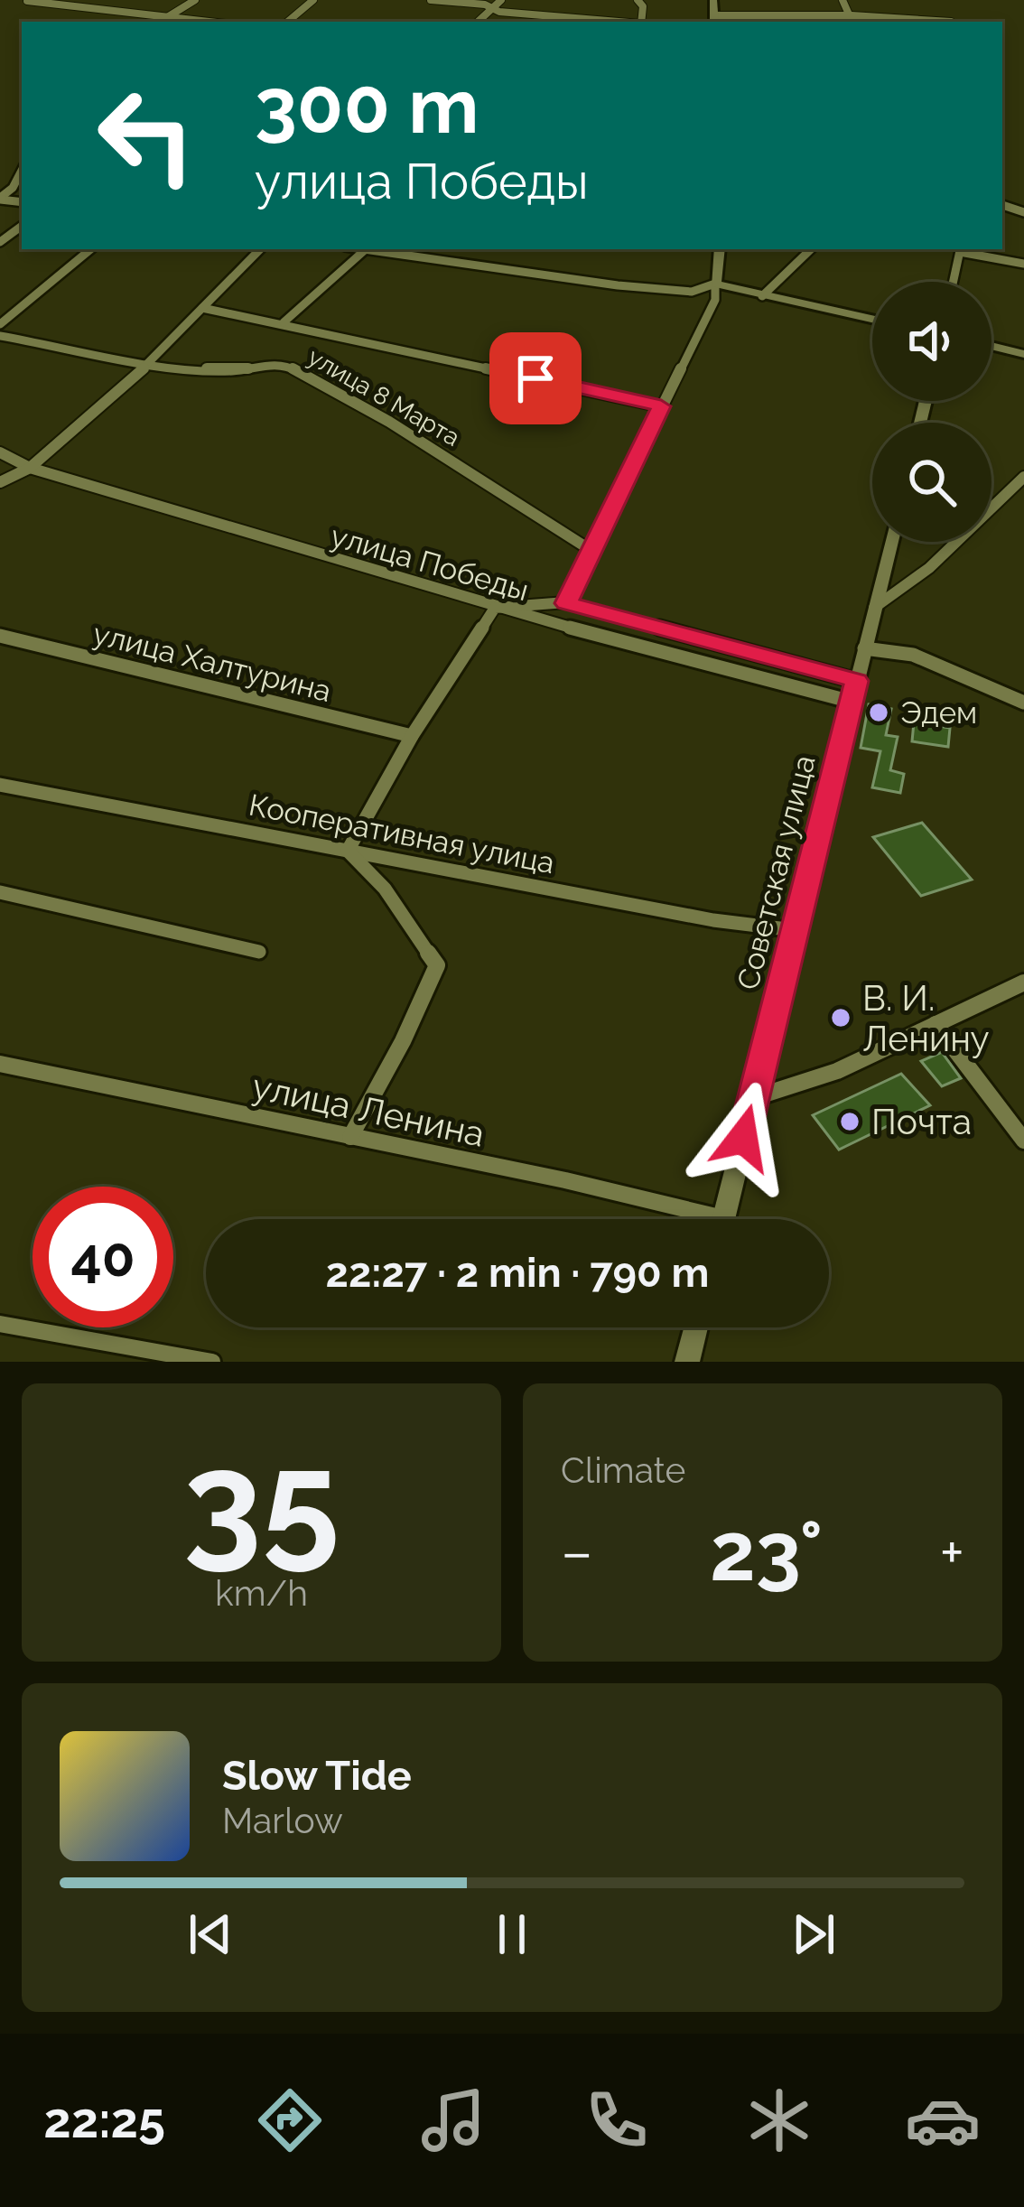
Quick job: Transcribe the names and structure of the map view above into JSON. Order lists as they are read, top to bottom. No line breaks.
{"streets":{"street":["улица 8 Марта","улица Победы","улица Халтурина","Кооперативная улица","Советская улица","улица Ленина"]},"crossings":[["улица Победы","Советская улица"],["Кооперативная улица","Советская улица"]],"places":["Эдем","В. И. Ленину","Почта"],"page":{"turn":["300 m","улица Победы"],"limit":"40","trip":"22:27 · 2 min · 790 m","tile":[["35","km/h"],"Climate"],"heat":["−","23°","+"],"song":["Slow Tide","Marlow"],"tabs":"22:25"}}
